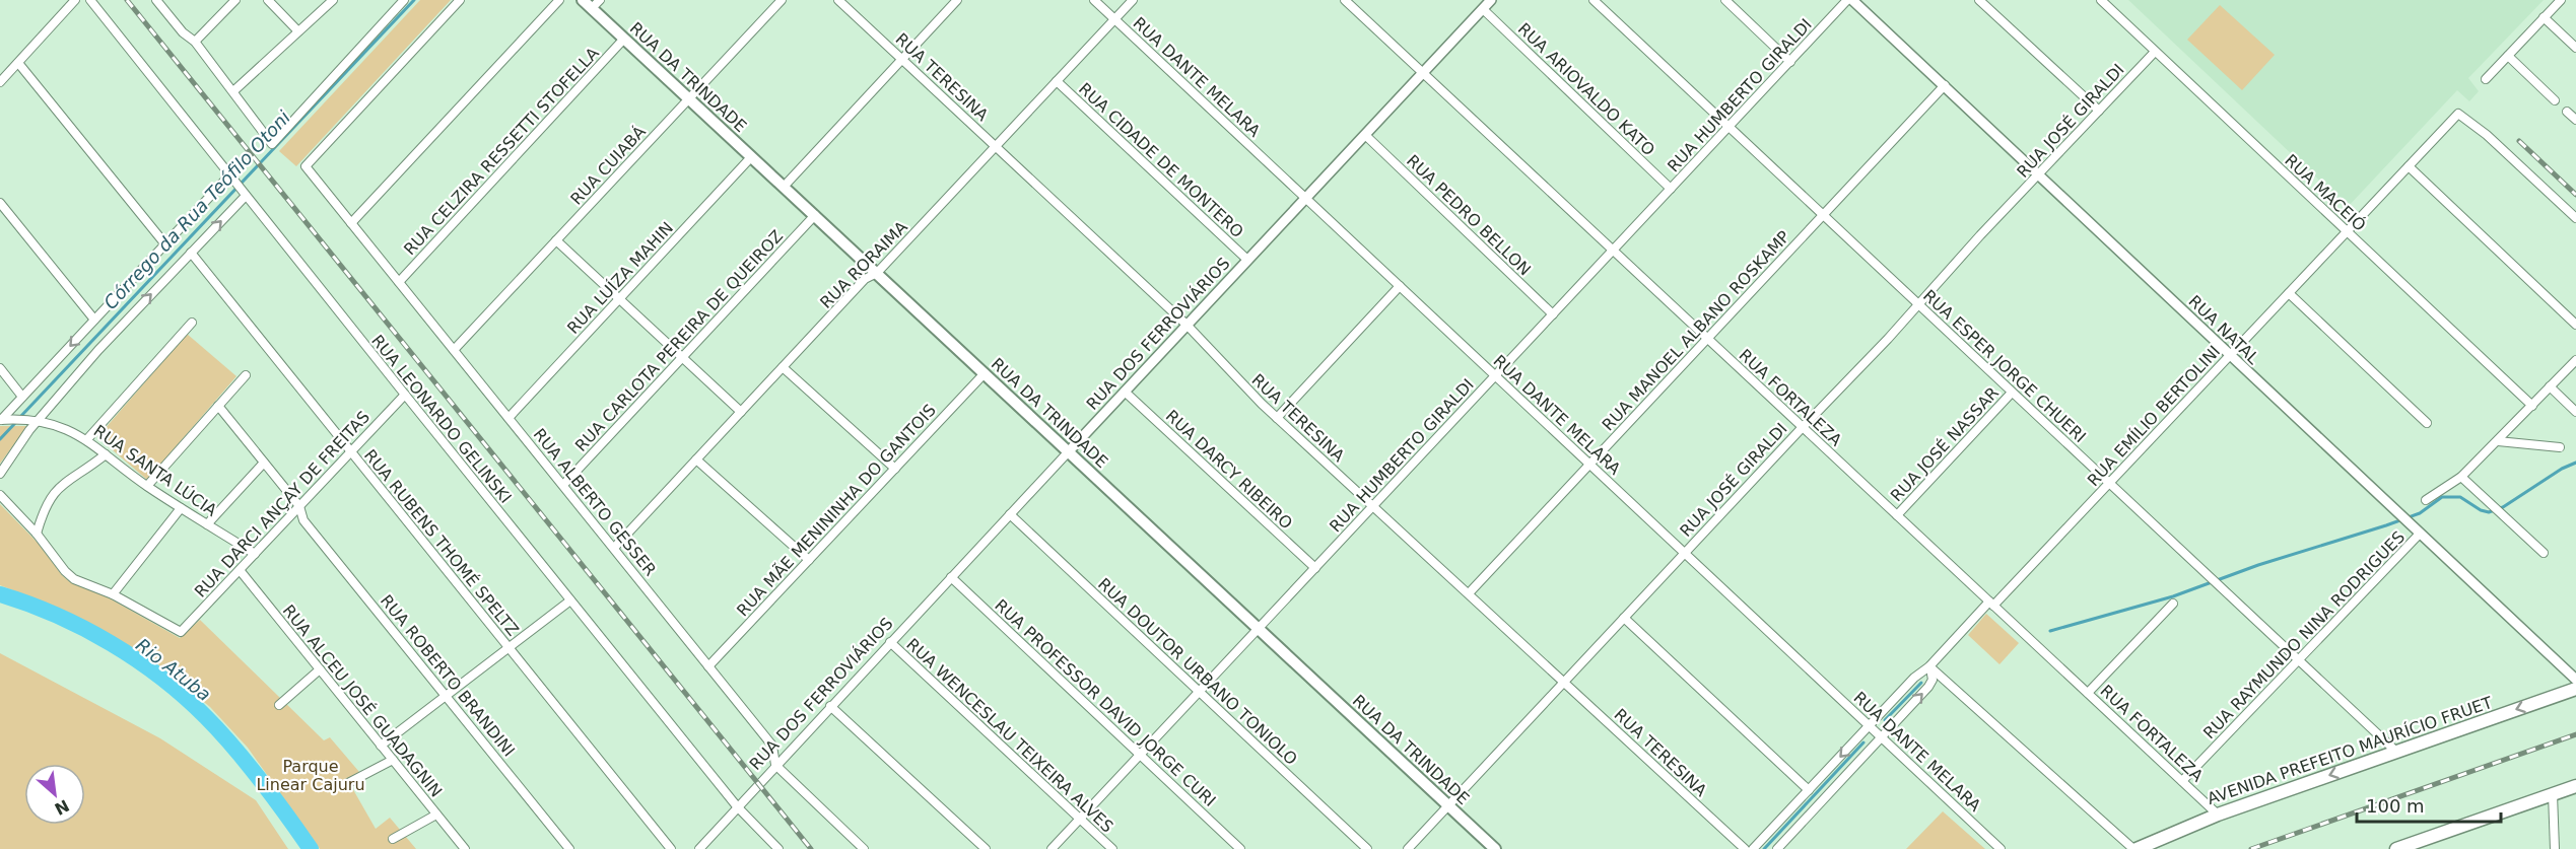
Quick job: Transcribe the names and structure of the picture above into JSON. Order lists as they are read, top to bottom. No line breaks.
{"streets":{"main road":["RUA DA TRINDADE","AVENIDA PREFEITO MAURÍCIO FRUET"],"street":["RUA TERESINA","RUA DANTE MELARA","RUA ARIOVALDO KATO","RUA HUMBERTO GIRALDI","RUA JOSÉ GIRALDI","RUA CELZIRA RESSETTI STOFELLA","RUA CIDADE DE MONTERO","RUA CUIABÁ","RUA MACEIÓ","RUA PEDRO BELLON","RUA RORAIMA","RUA LUÍZA MAHIN","RUA NATAL","RUA MANOEL ALBANO ROSKAMP","RUA DOS FERROVIÁRIOS","RUA CARLOTA PEREIRA DE QUEIROZ","RUA ESPER JORGE CHUERI","RUA FORTALEZA","RUA EMÍLIO BERTOLINI","RUA LEONARDO GELINSKI","RUA JOSÉ NASSAR","RUA DARCY RIBEIRO","RUA SANTA LÚCIA","RUA ALBERTO GESSER","RUA DARCI ANÇAY DE FREITAS","RUA MÃE MENININHA DO GANTOIS","RUA RUBENS THOMÉ SPELTZ","RUA RAYMUNDO NINA RODRIGUES","RUA DOUTOR URBANO TONIOLO","RUA ROBERTO BRANDINI","RUA ALCEU JOSÉ GUADAGNIN","RUA PROFESSOR DAVID JORGE CURI","RUA WENCESLAU TEIXEIRA ALVES"]},"crossings":[["RUA DA TRINDADE","RUA HUMBERTO GIRALDI"],["RUA DA TRINDADE","RUA JOSÉ GIRALDI"],["RUA DA TRINDADE","RUA CELZIRA RESSETTI STOFELLA"],["RUA DA TRINDADE","RUA CUIABÁ"],["RUA DA TRINDADE","RUA RORAIMA"],["RUA DA TRINDADE","RUA LUÍZA MAHIN"],["RUA DA TRINDADE","RUA DOS FERROVIÁRIOS"],["RUA DA TRINDADE","RUA CARLOTA PEREIRA DE QUEIROZ"],["RUA DA TRINDADE","RUA MÃE MENININHA DO GANTOIS"],["RUA TERESINA","RUA HUMBERTO GIRALDI"],["RUA TERESINA","RUA JOSÉ GIRALDI"],["RUA TERESINA","RUA RORAIMA"],["RUA TERESINA","RUA MANOEL ALBANO ROSKAMP"],["RUA TERESINA","RUA DOS FERROVIÁRIOS"],["RUA DANTE MELARA","RUA HUMBERTO GIRALDI"],["RUA DANTE MELARA","RUA JOSÉ GIRALDI"],["RUA DANTE MELARA","RUA RORAIMA"],["RUA DANTE MELARA","RUA MANOEL ALBANO ROSKAMP"],["RUA DANTE MELARA","RUA DOS FERROVIÁRIOS"],["RUA DANTE MELARA","RUA EMÍLIO BERTOLINI"],["RUA ARIOVALDO KATO","RUA HUMBERTO GIRALDI"],["RUA ARIOVALDO KATO","RUA DOS FERROVIÁRIOS"],["RUA HUMBERTO GIRALDI","RUA PEDRO BELLON"],["RUA HUMBERTO GIRALDI","RUA ESPER JORGE CHUERI"],["RUA HUMBERTO GIRALDI","RUA FORTALEZA"],["RUA HUMBERTO GIRALDI","RUA DARCY RIBEIRO"],["RUA HUMBERTO GIRALDI","RUA DOUTOR URBANO TONIOLO"],["RUA HUMBERTO GIRALDI","RUA PROFESSOR DAVID JORGE CURI"],["RUA HUMBERTO GIRALDI","RUA WENCESLAU TEIXEIRA ALVES"],["RUA JOSÉ GIRALDI","RUA MACEIÓ"],["RUA JOSÉ GIRALDI","RUA NATAL"],["RUA JOSÉ GIRALDI","RUA ESPER JORGE CHUERI"],["RUA JOSÉ GIRALDI","RUA FORTALEZA"],["RUA CELZIRA RESSETTI STOFELLA","RUA ALBERTO GESSER"],["RUA CIDADE DE MONTERO","RUA RORAIMA"],["RUA CIDADE DE MONTERO","RUA DOS FERROVIÁRIOS"],["RUA CUIABÁ","RUA ALBERTO GESSER"],["RUA MACEIÓ","RUA EMÍLIO BERTOLINI"],["RUA PEDRO BELLON","RUA DOS FERROVIÁRIOS"],["RUA RORAIMA","RUA ALBERTO GESSER"],["RUA LUÍZA MAHIN","RUA ALBERTO GESSER"],["RUA NATAL","RUA MANOEL ALBANO ROSKAMP"],["RUA NATAL","RUA EMÍLIO BERTOLINI"],["RUA NATAL","RUA RAYMUNDO NINA RODRIGUES"],["RUA MANOEL ALBANO ROSKAMP","RUA ESPER JORGE CHUERI"],["RUA MANOEL ALBANO ROSKAMP","RUA FORTALEZA"],["RUA DOS FERROVIÁRIOS","RUA FORTALEZA"],["RUA DOS FERROVIÁRIOS","RUA LEONARDO GELINSKI"],["RUA DOS FERROVIÁRIOS","RUA DARCY RIBEIRO"],["RUA DOS FERROVIÁRIOS","RUA ALBERTO GESSER"],["RUA DOS FERROVIÁRIOS","RUA DOUTOR URBANO TONIOLO"],["RUA DOS FERROVIÁRIOS","RUA PROFESSOR DAVID JORGE CURI"],["RUA DOS FERROVIÁRIOS","RUA WENCESLAU TEIXEIRA ALVES"],["RUA CARLOTA PEREIRA DE QUEIROZ","RUA ALBERTO GESSER"],["RUA ESPER JORGE CHUERI","RUA EMÍLIO BERTOLINI"],["RUA ESPER JORGE CHUERI","RUA JOSÉ NASSAR"],["RUA ESPER JORGE CHUERI","RUA RAYMUNDO NINA RODRIGUES"],["RUA ESPER JORGE CHUERI","AVENIDA PREFEITO MAURÍCIO FRUET"],["RUA FORTALEZA","RUA EMÍLIO BERTOLINI"],["RUA FORTALEZA","RUA JOSÉ NASSAR"],["RUA FORTALEZA","RUA RAYMUNDO NINA RODRIGUES"],["RUA FORTALEZA","AVENIDA PREFEITO MAURÍCIO FRUET"],["RUA LEONARDO GELINSKI","RUA DARCI ANÇAY DE FREITAS"],["RUA SANTA LÚCIA","RUA DARCI ANÇAY DE FREITAS"],["RUA ALBERTO GESSER","RUA MÃE MENININHA DO GANTOIS"],["RUA DARCI ANÇAY DE FREITAS","RUA RUBENS THOMÉ SPELTZ"],["RUA DARCI ANÇAY DE FREITAS","RUA ROBERTO BRANDINI"],["RUA DARCI ANÇAY DE FREITAS","RUA ALCEU JOSÉ GUADAGNIN"]],"water":["Córrego da Rua Teófilo Otoni","Rio Atuba"],"parks":["Parque Linear Cajuru"],"scale_bar":"100 m","north":"bottom right"}
